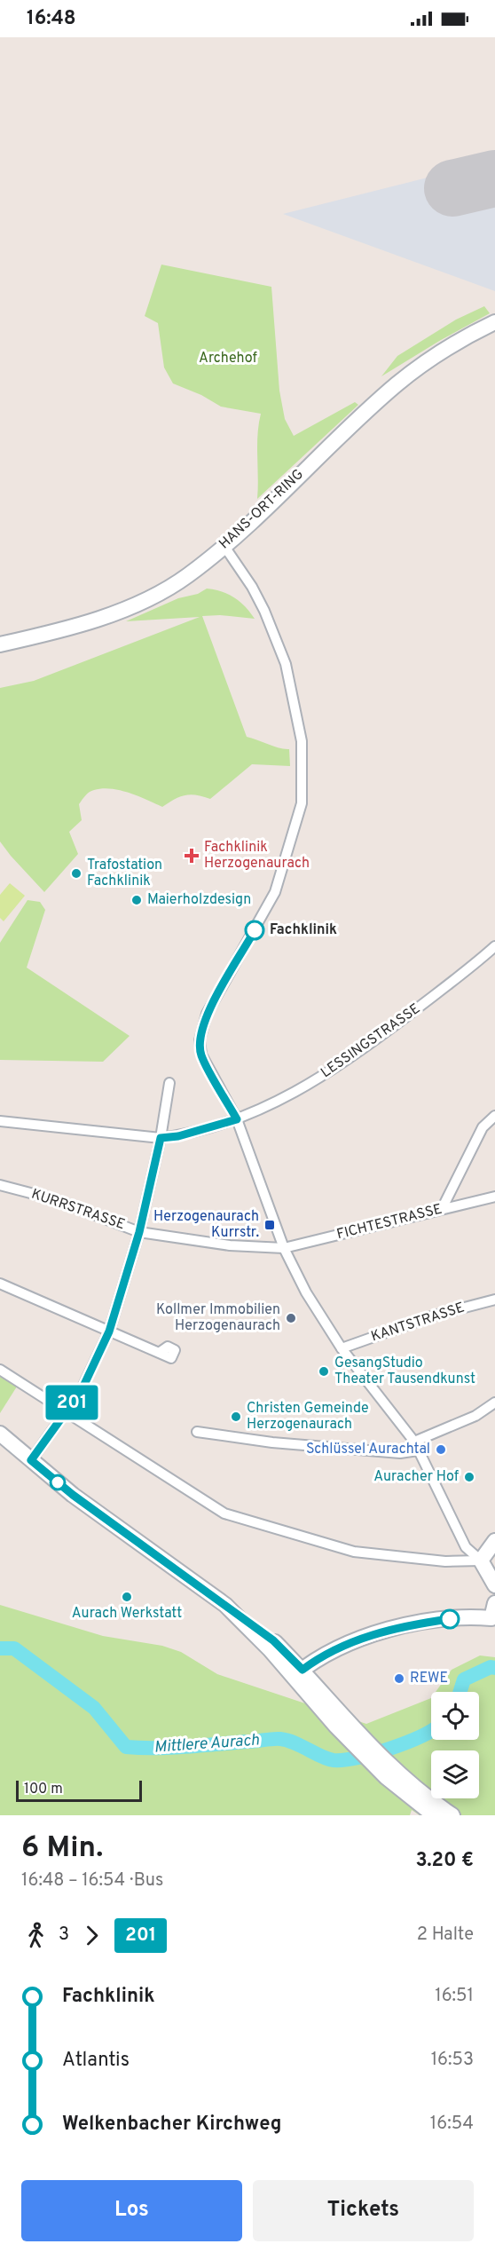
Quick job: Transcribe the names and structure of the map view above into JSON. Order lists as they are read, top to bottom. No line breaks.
{"streets":{"street":["HANS-ORT-RING","LESSINGSTRASSE","KURRSTRASSE","FICHTESTRASSE","KANTSTRASSE"]},"crossings":[["KURRSTRASSE","FICHTESTRASSE"]],"water":["Mittlere Aurach"],"parks":["Archehof"],"places":{"health":["Fachklinik Herzogenaurach"],"other":["Trafostation Fachklinik","Maierholzdesign","Fachklinik","Kollmer Immobilien Herzogenaurach","GesangStudio Theater Tausendkunst","Christen Gemeinde Herzogenaurach","Schlüssel Aurachtal","Auracher Hof","Aurach Werkstatt","REWE"],"transit":["Herzogenaurach Kurrstr."]},"lines":["bus line 201"],"scale_bar":"100 m","page":{"status":"16:48","on_map":"201","scale":"100 m","heading":["6 Min.","16:48 – 16:54 · Bus","3.20 €"],"legs":["3","201","2 Halte"],"list":[{"name":"Fachklinik","value":"16:51"},{"name":"Atlantis","value":"16:53"},{"name":"Welkenbacher Kirchweg","value":"16:54"}],"buttons":["Los","Tickets"]}}
